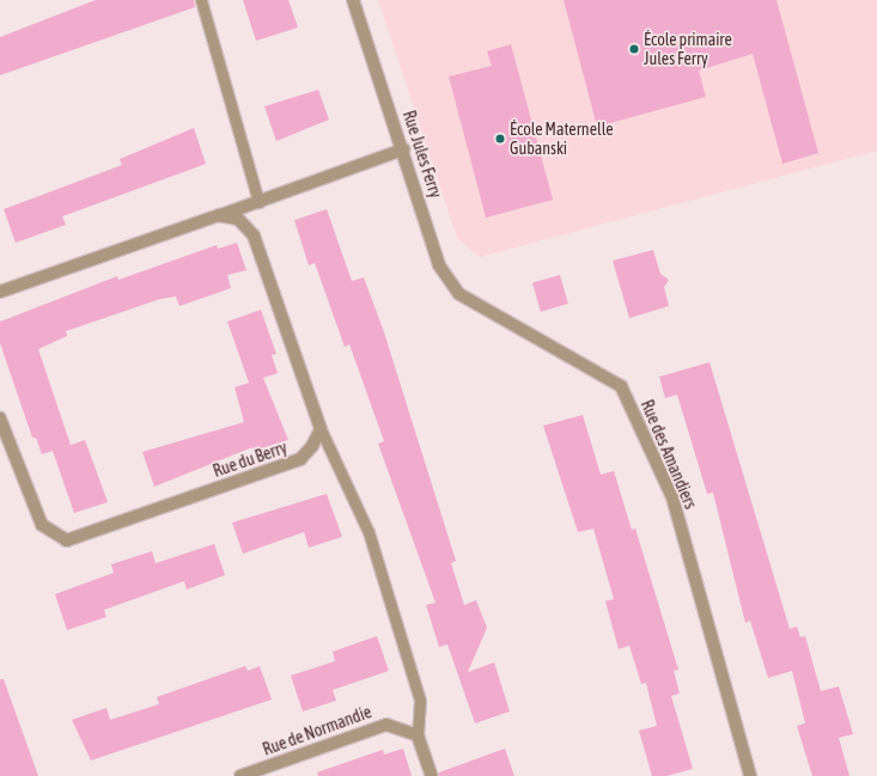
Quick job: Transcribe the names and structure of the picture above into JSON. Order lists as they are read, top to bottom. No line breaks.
{"streets":{"street":["Rue Jules Ferry","Rue des Amandiers","Rue du Berry","Rue de Normandie"]},"crossings":[["Rue Jules Ferry","Rue des Amandiers"]],"places":["École primaire Jules Ferry","École Maternelle Gubanski"]}
